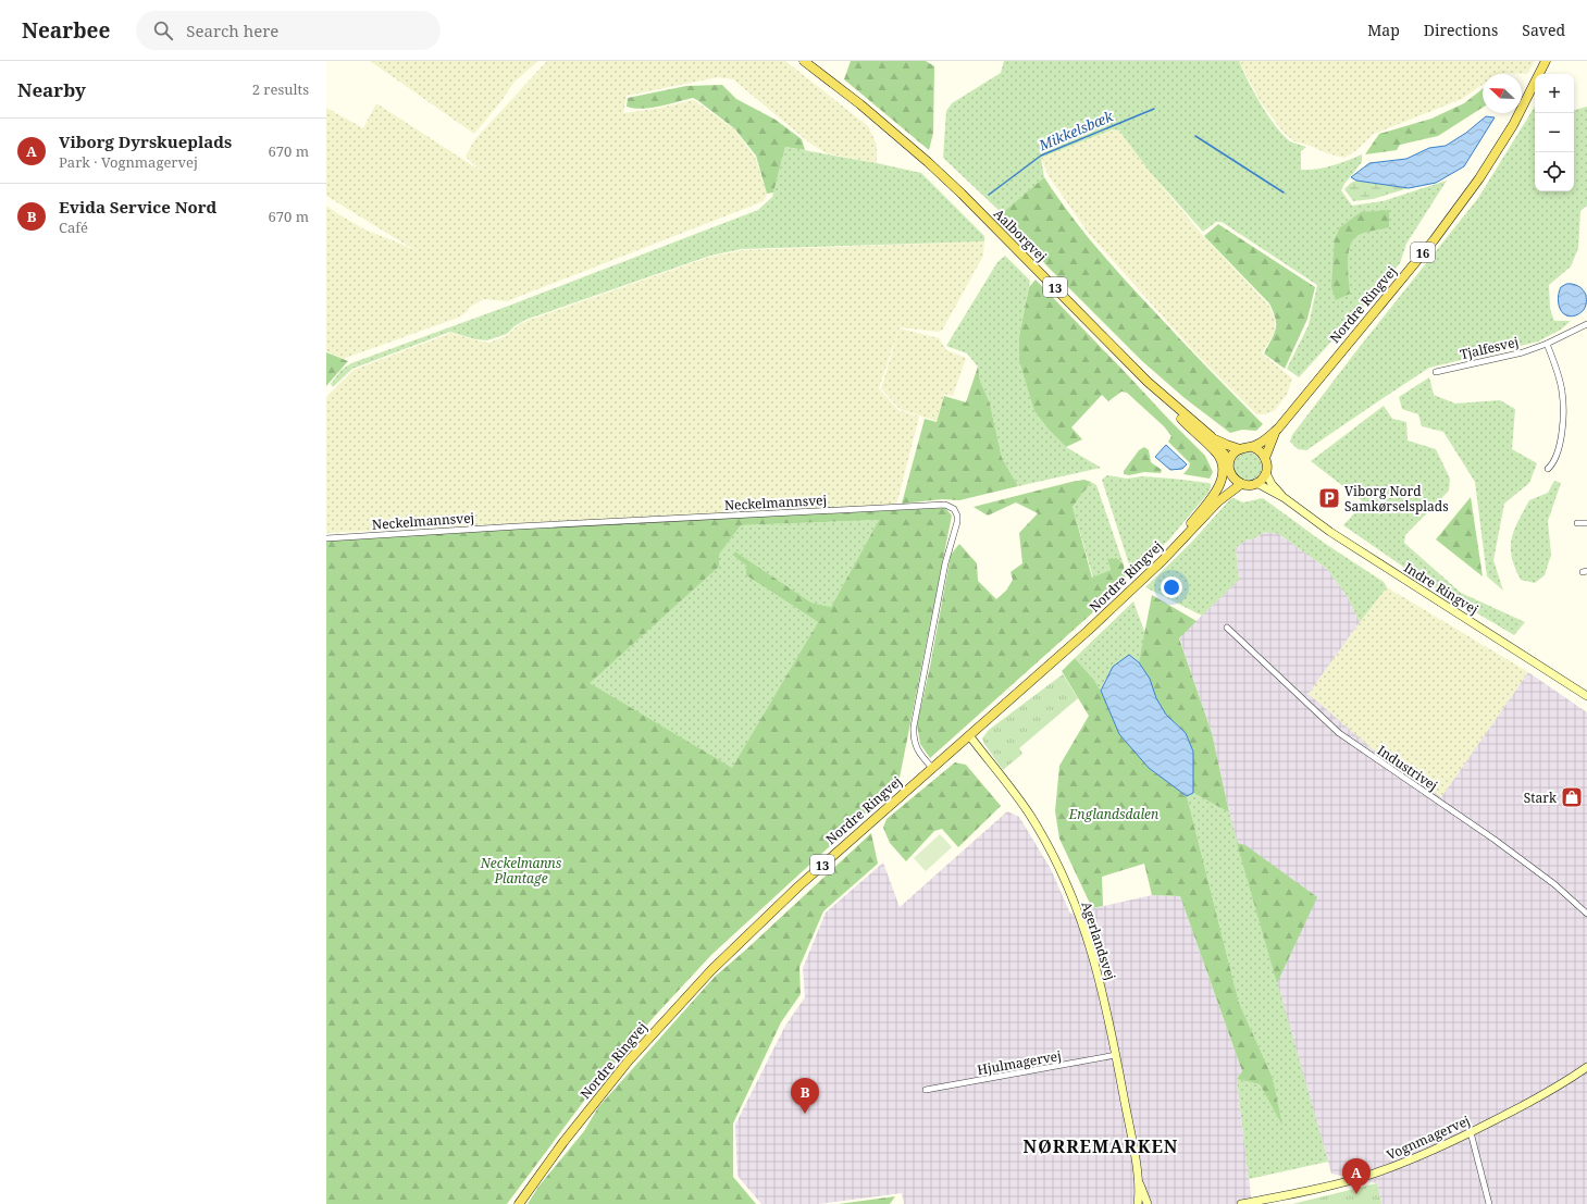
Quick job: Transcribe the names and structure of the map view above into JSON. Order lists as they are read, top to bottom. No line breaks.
{"streets":{"main road":["Aalborgvej","16","13","Nordre Ringvej"],"street":["Tjalfesvej","Neckelmannsvej","Indre Ringvej","Industrivej","Agerlandsvej","Hjulmagervej","Vognmagervej"]},"crossings":[["Aalborgvej","13"],["Aalborgvej","Nordre Ringvej"],["Aalborgvej","Indre Ringvej"],["13","Nordre Ringvej"],["Nordre Ringvej","Neckelmannsvej"],["Nordre Ringvej","Indre Ringvej"],["Nordre Ringvej","Agerlandsvej"],["Agerlandsvej","Hjulmagervej"]],"districts":["NØRREMARKEN"],"water":["Mikkelsbæk"],"parks":["Englandsdalen","Neckelmanns Plantage"],"places":{"parking":["Viborg Nord Samkørselsplads"],"shop":["Stark"]},"north":"top left","page":{"header":"Nearbee","search":"Search here","nav":["Map","Directions","Saved"],"heading":["Nearby","2 results"],"map_buttons":["+","−"],"list":[{"mark":"A","name":"Viborg Dyrskueplads","note":"Park · Vognmagervej","value":"670 m"},{"mark":"B","name":"Evida Service Nord","note":"Café","value":"670 m"}],"pins":["B","A"]}}
